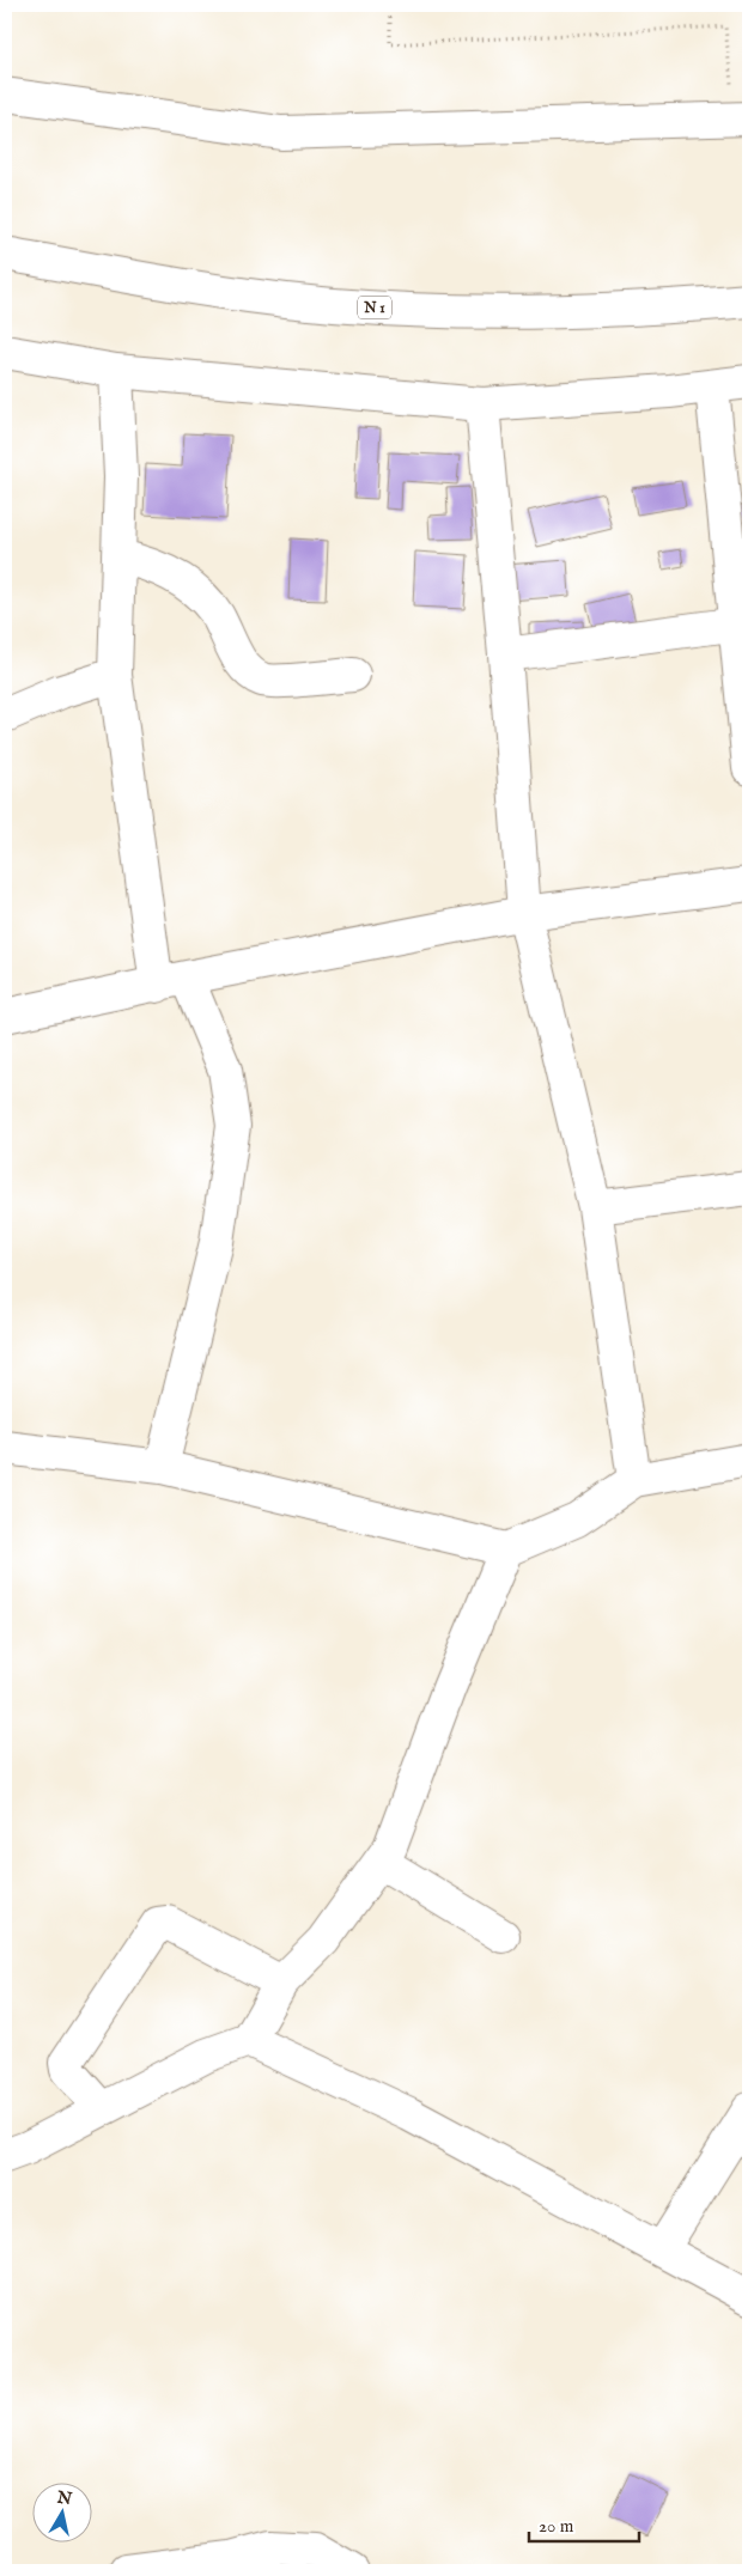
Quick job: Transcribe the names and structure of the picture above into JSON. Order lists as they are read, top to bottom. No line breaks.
{"streets":{"main road":["N 1"]},"scale_bar":"20 m","north":"top"}
